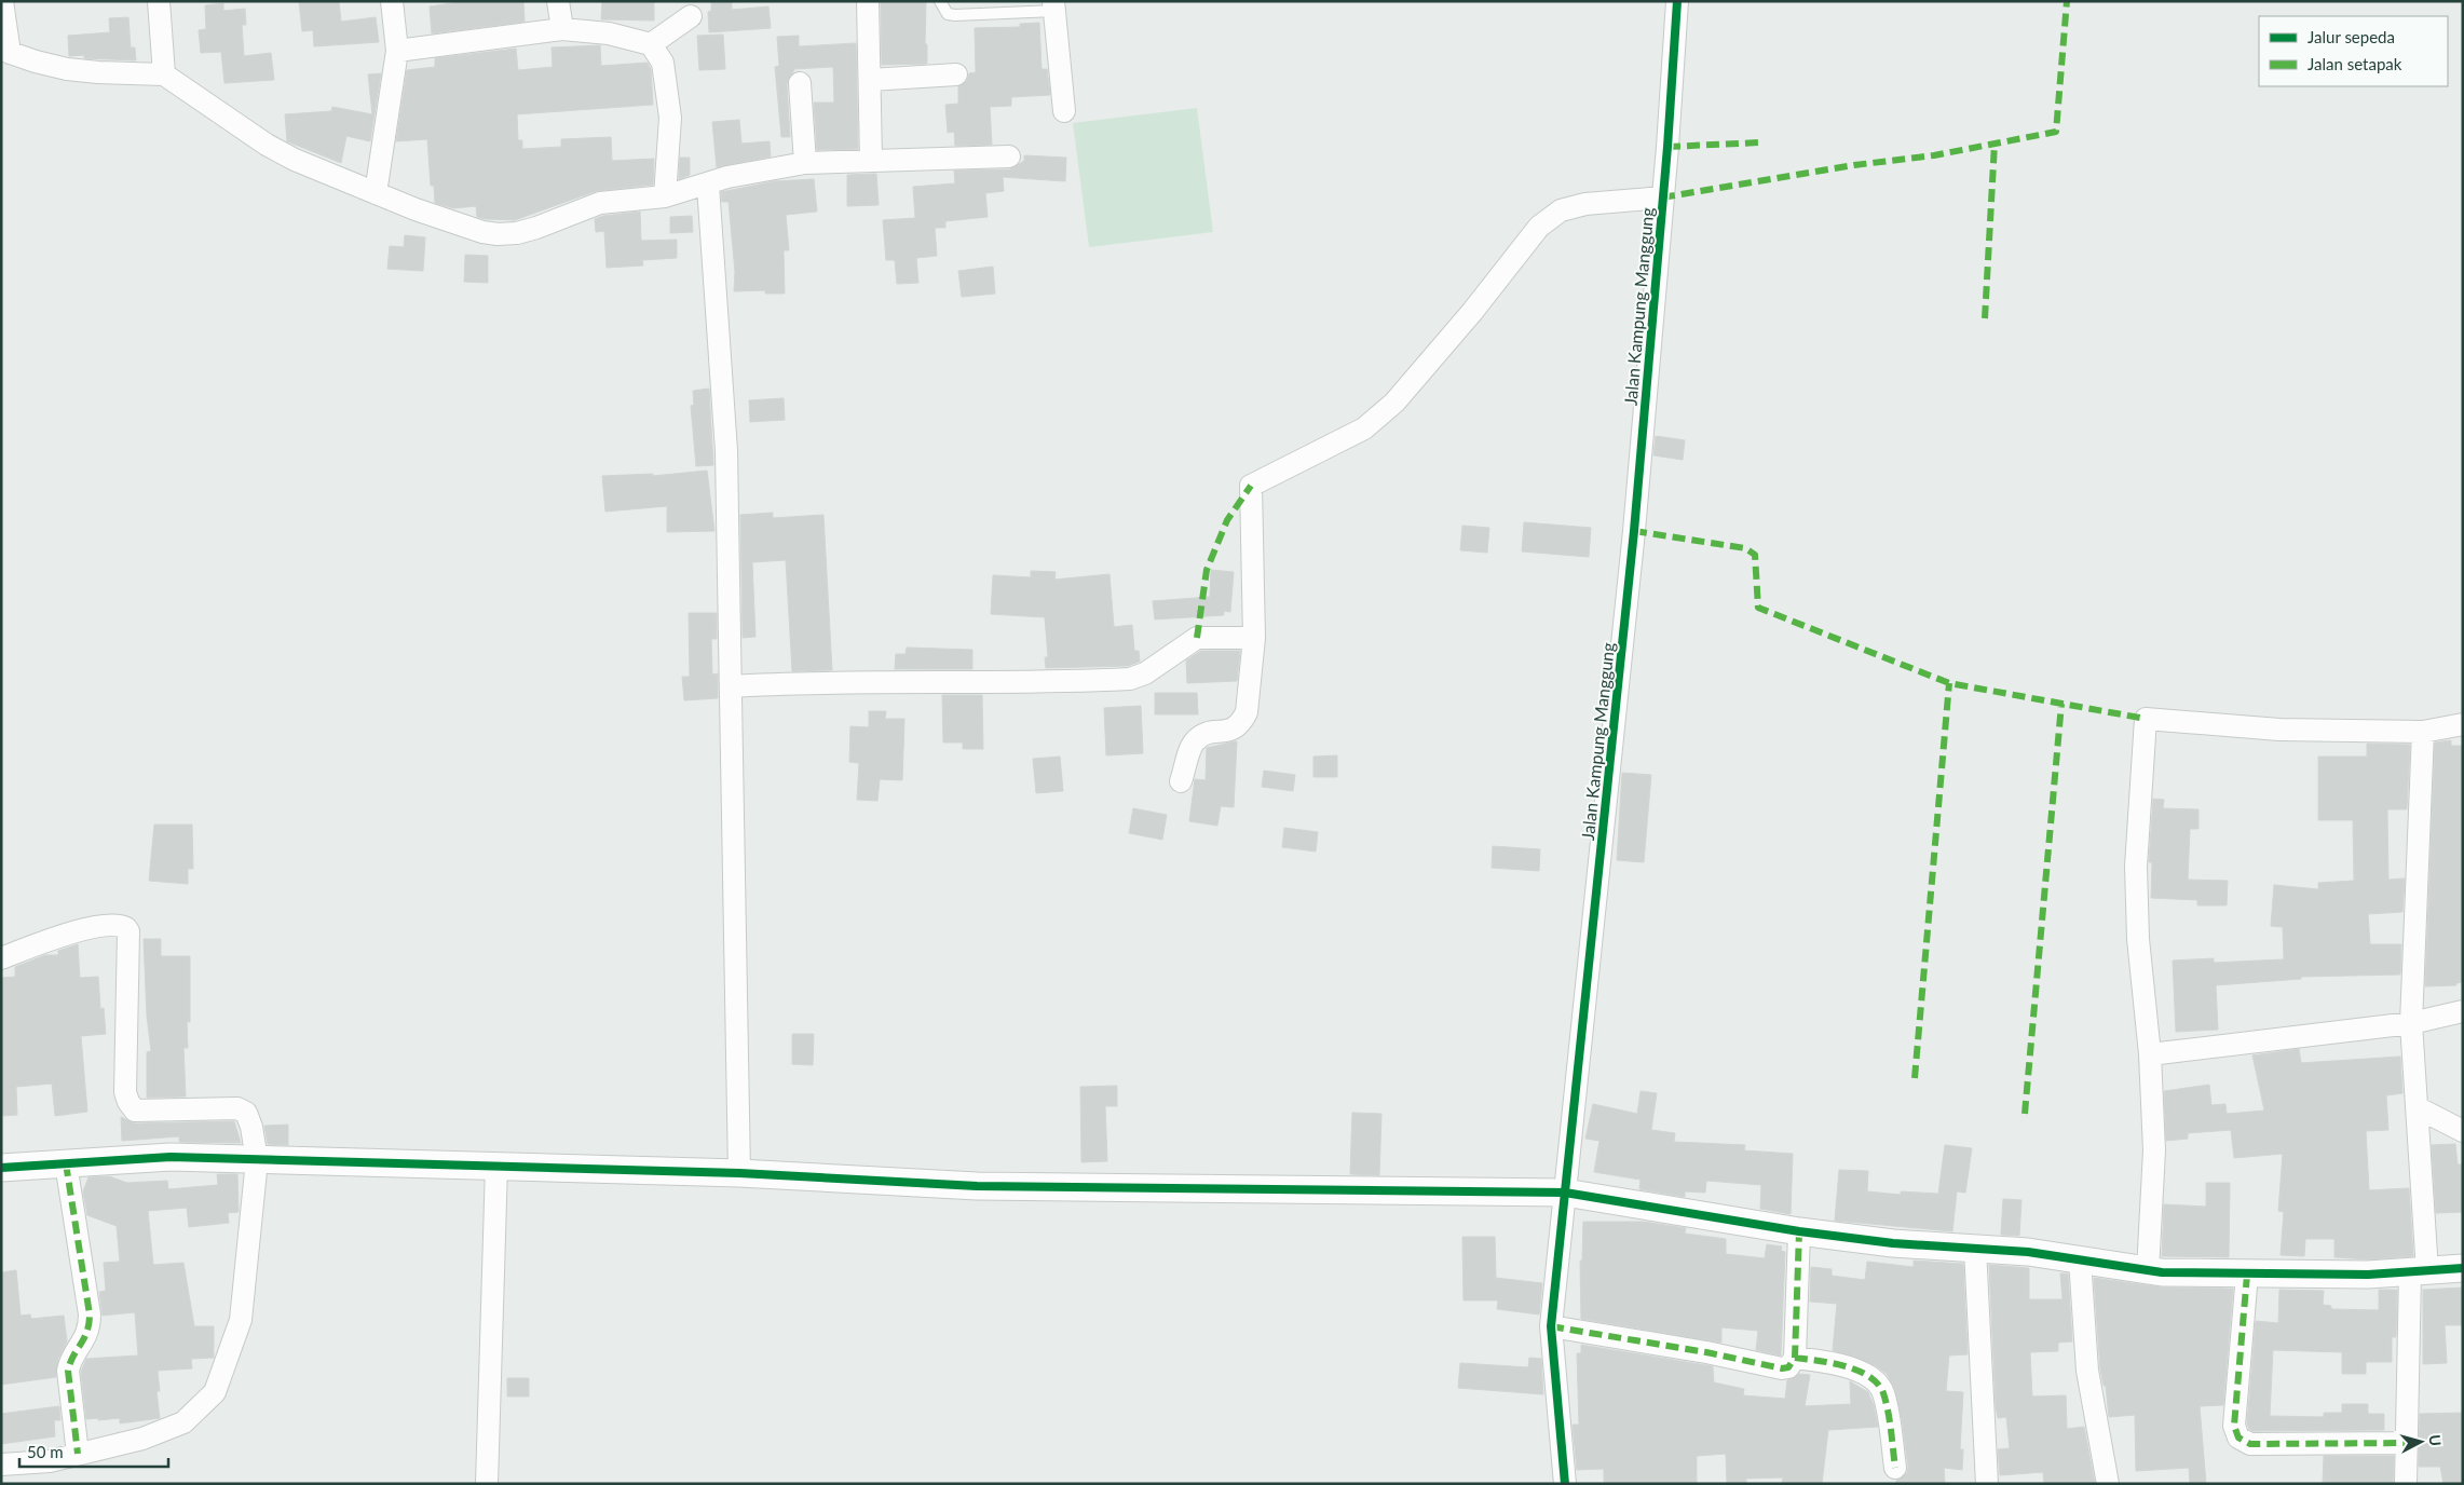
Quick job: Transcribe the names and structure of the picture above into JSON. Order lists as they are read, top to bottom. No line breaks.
{"streets":{"street":["Jalan Kampung Manggung"]},"legend":["Jalur sepeda","Jalan setapak"],"scale_bar":"50 m","north":"right"}
